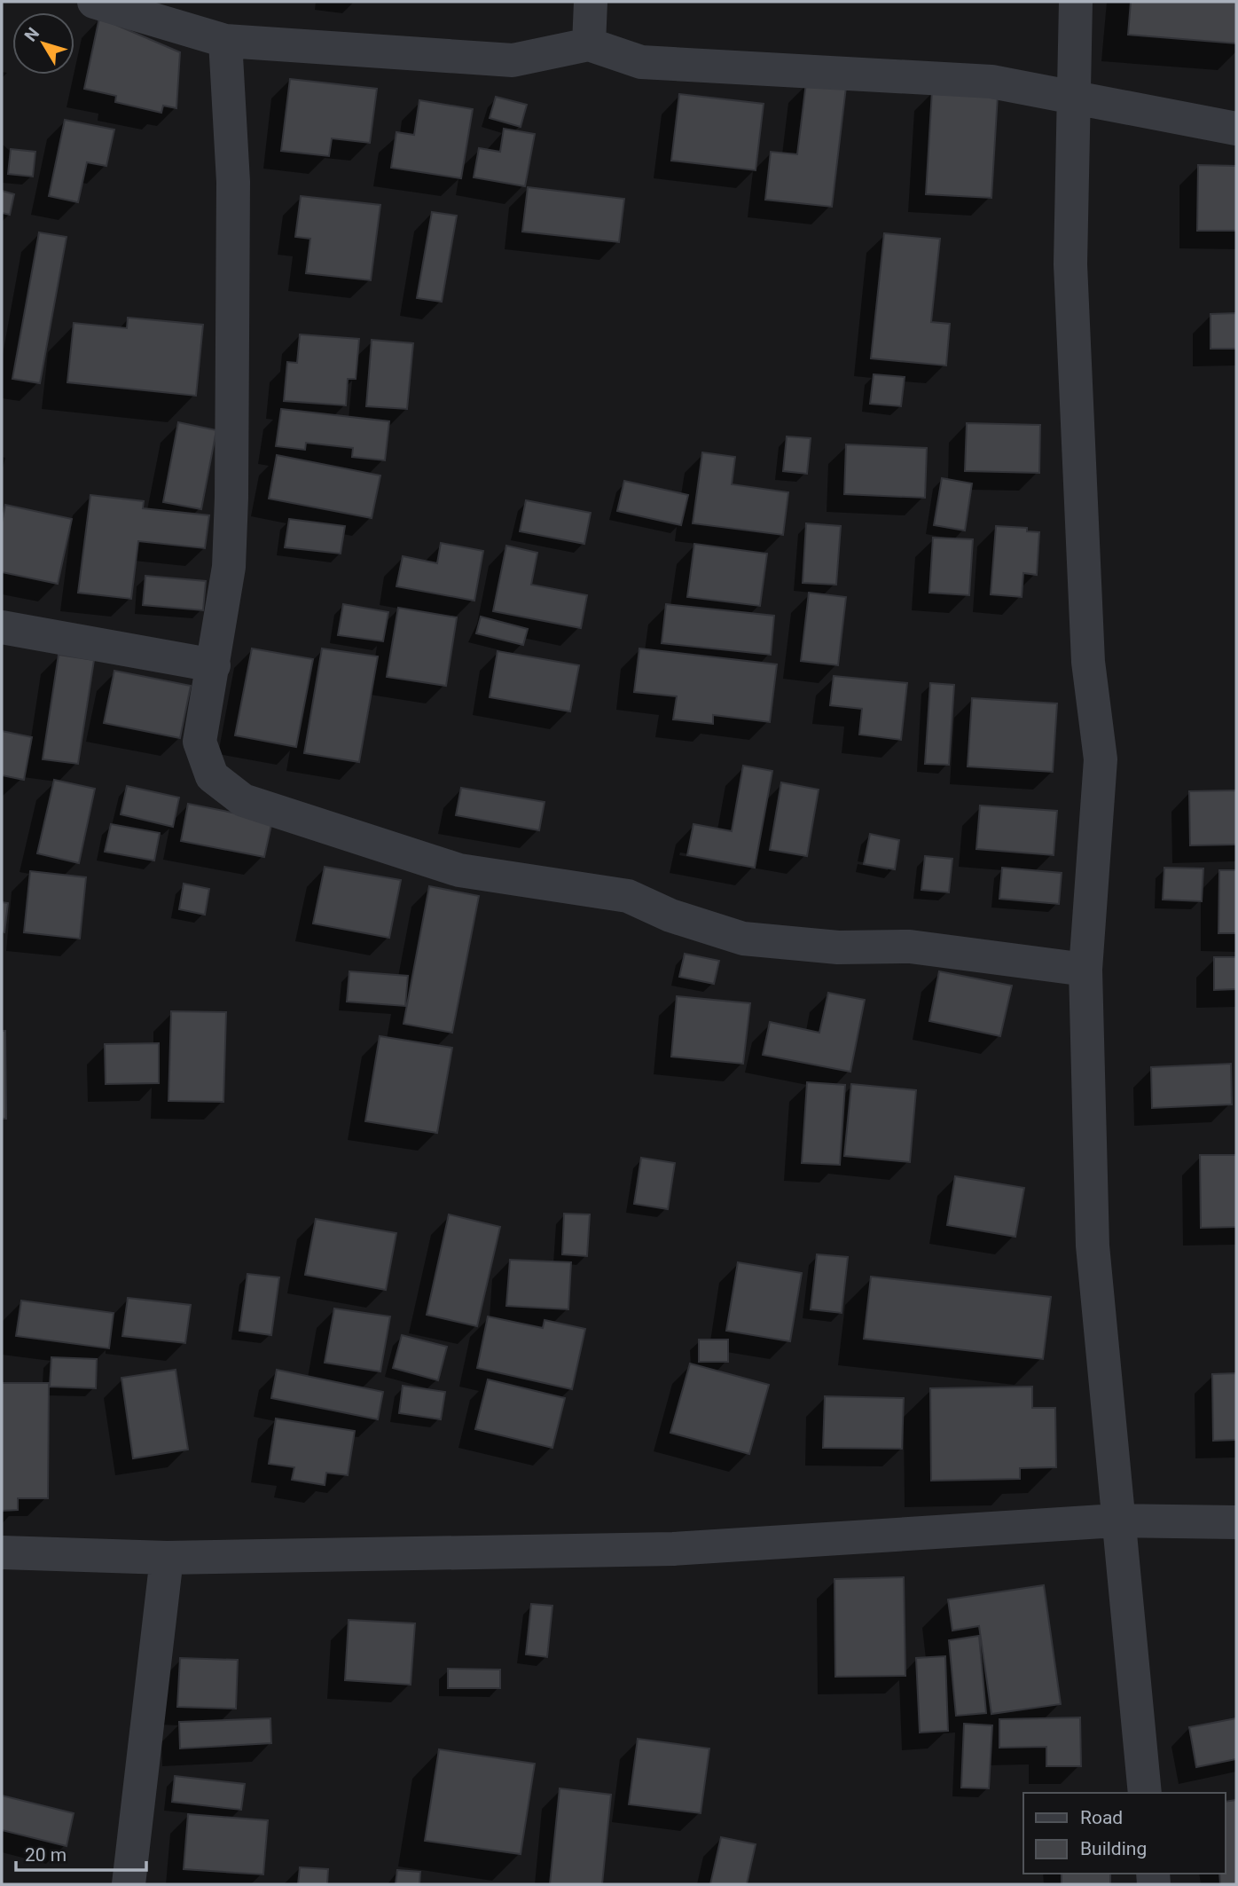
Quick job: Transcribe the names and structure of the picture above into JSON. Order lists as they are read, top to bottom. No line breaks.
{"legend":["Road","Building"],"scale_bar":"20 m","north":"top left"}
